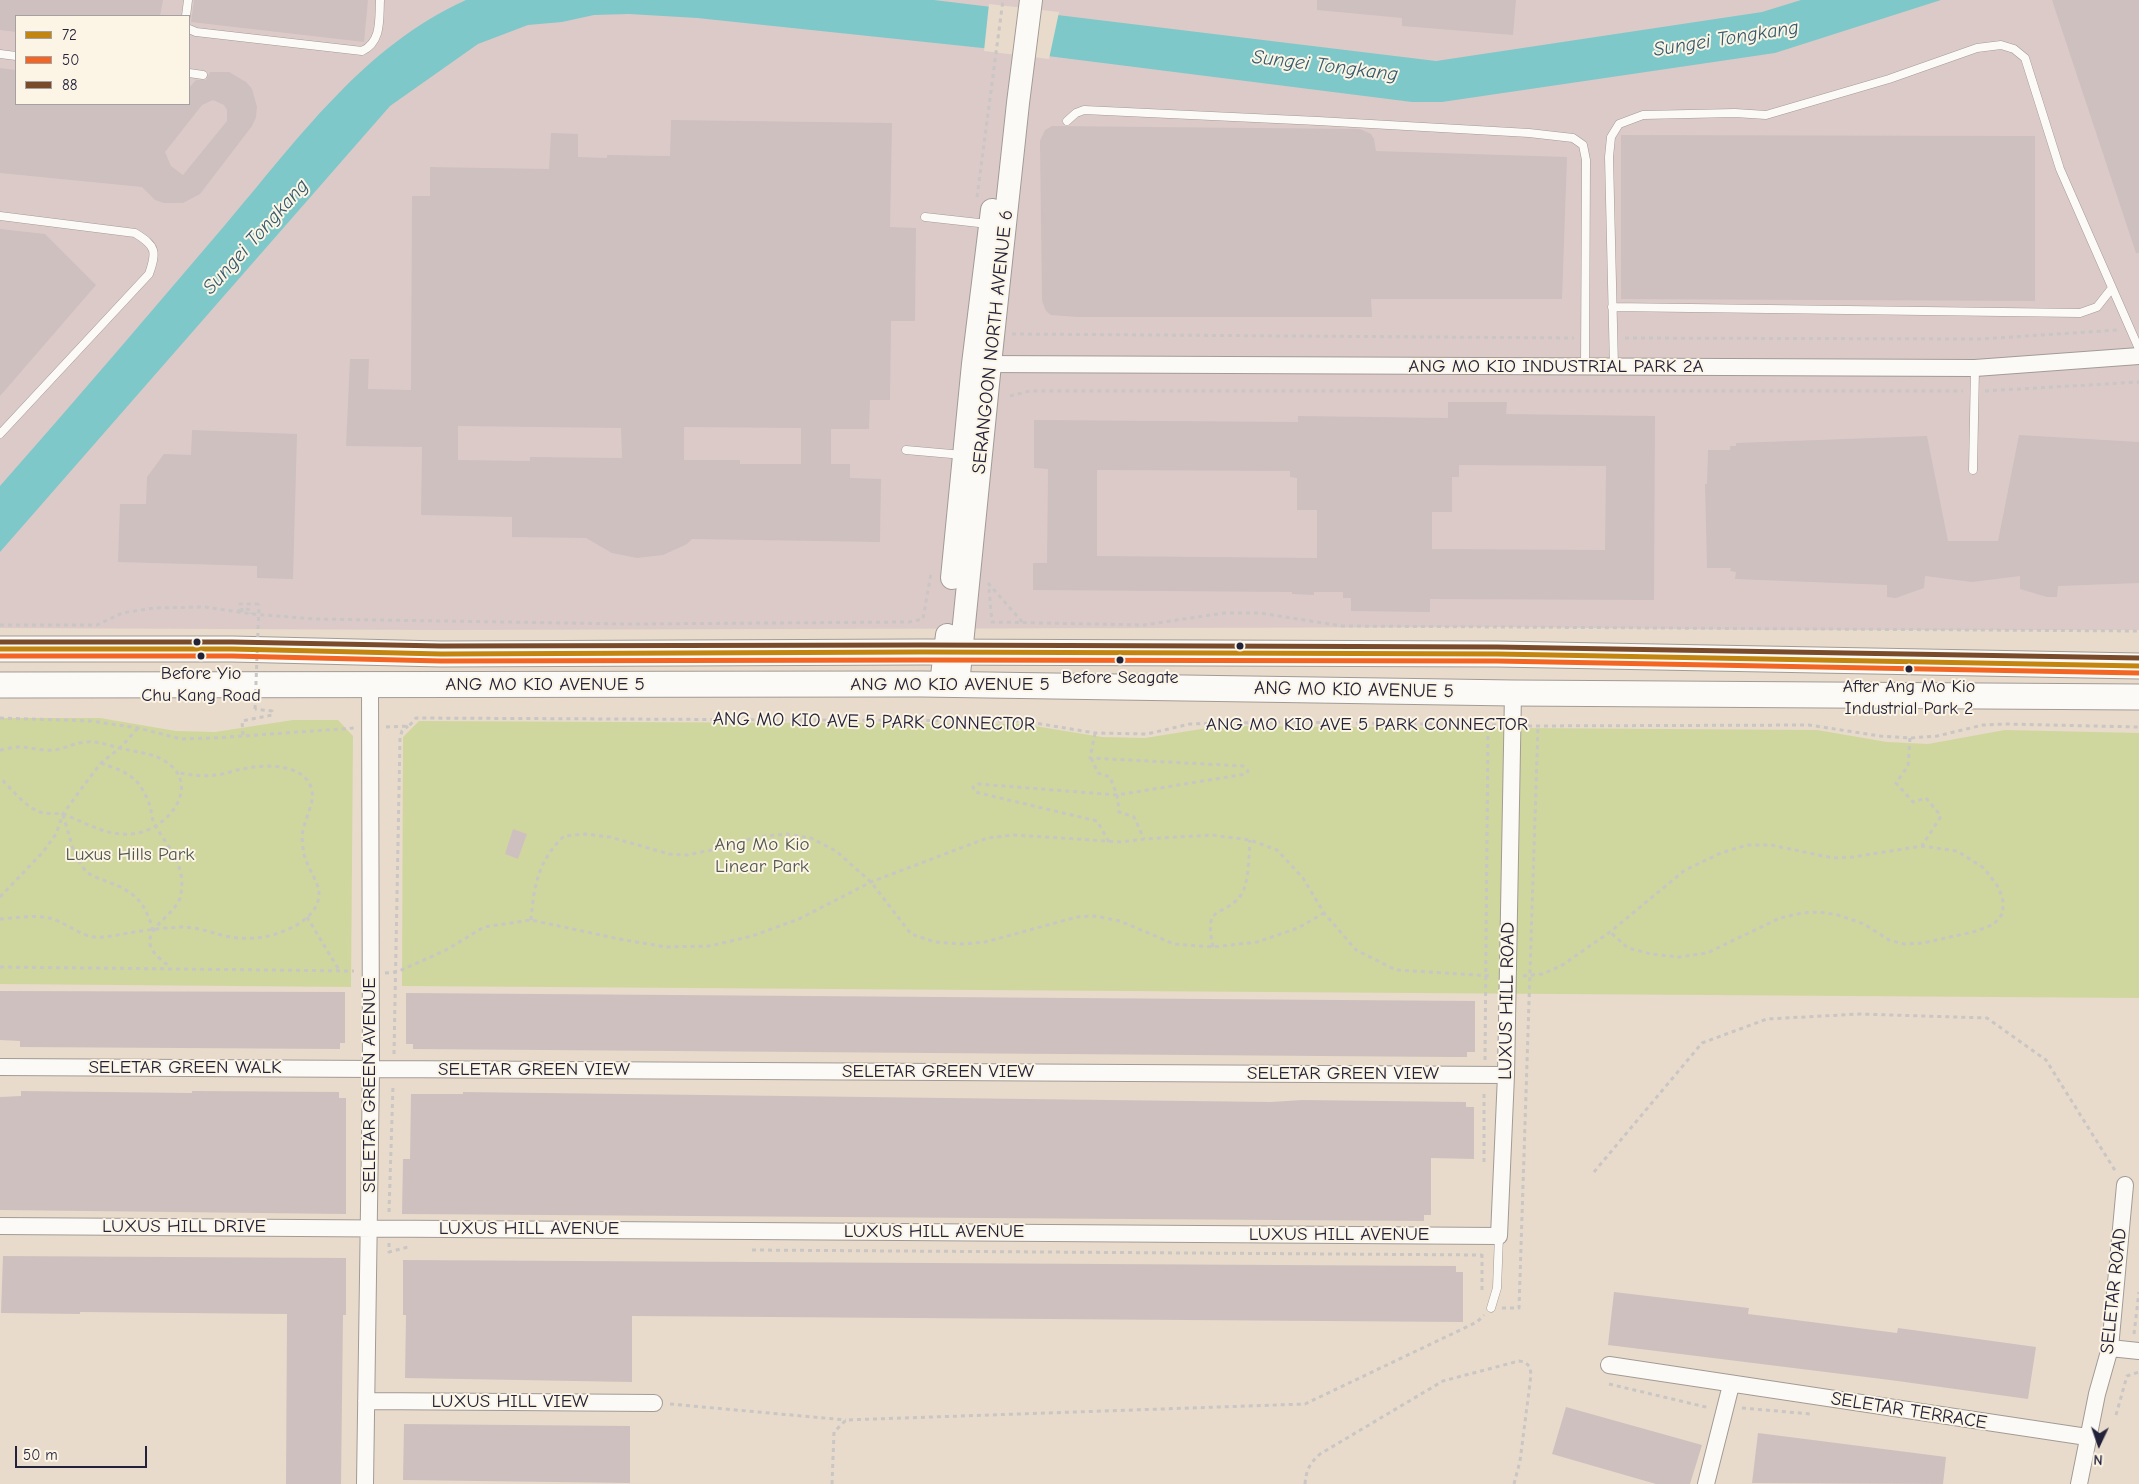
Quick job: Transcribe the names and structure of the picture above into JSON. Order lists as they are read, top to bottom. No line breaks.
{"streets":{"main road":["ANG MO KIO AVENUE 5"],"street":["SERANGOON NORTH AVENUE 6","ANG MO KIO INDUSTRIAL PARK 2A","LUXUS HILL ROAD","SELETAR GREEN WALK","SELETAR GREEN VIEW","SELETAR GREEN AVENUE","LUXUS HILL DRIVE","LUXUS HILL AVENUE","SELETAR ROAD","LUXUS HILL VIEW","SELETAR TERRACE"],"path":["ANG MO KIO AVE 5 PARK CONNECTOR"]},"crossings":[["SERANGOON NORTH AVENUE 6","ANG MO KIO INDUSTRIAL PARK 2A"],["SERANGOON NORTH AVENUE 6","ANG MO KIO AVENUE 5"],["ANG MO KIO AVENUE 5","LUXUS HILL ROAD"],["ANG MO KIO AVENUE 5","SELETAR GREEN AVENUE"],["ANG MO KIO AVE 5 PARK CONNECTOR","LUXUS HILL ROAD"],["ANG MO KIO AVE 5 PARK CONNECTOR","SELETAR GREEN AVENUE"],["LUXUS HILL ROAD","SELETAR GREEN VIEW"],["LUXUS HILL ROAD","LUXUS HILL AVENUE"],["SELETAR GREEN WALK","SELETAR GREEN VIEW"],["SELETAR GREEN WALK","SELETAR GREEN AVENUE"],["SELETAR GREEN VIEW","SELETAR GREEN AVENUE"],["SELETAR GREEN AVENUE","LUXUS HILL DRIVE"],["SELETAR GREEN AVENUE","LUXUS HILL AVENUE"],["SELETAR GREEN AVENUE","LUXUS HILL VIEW"],["LUXUS HILL DRIVE","LUXUS HILL AVENUE"],["SELETAR ROAD","SELETAR TERRACE"]],"water":["Sungei Tongkang"],"parks":["Ang Mo Kio Linear Park","Luxus Hills Park"],"places":["Before Yio Chu Kang Road","Before Seagate","After Ang Mo Kio Industrial Park 2"],"lines":["transit line 88","transit line 72","transit line 50"],"legend":["72","50","88"],"scale_bar":"50 m","north":"bottom"}
